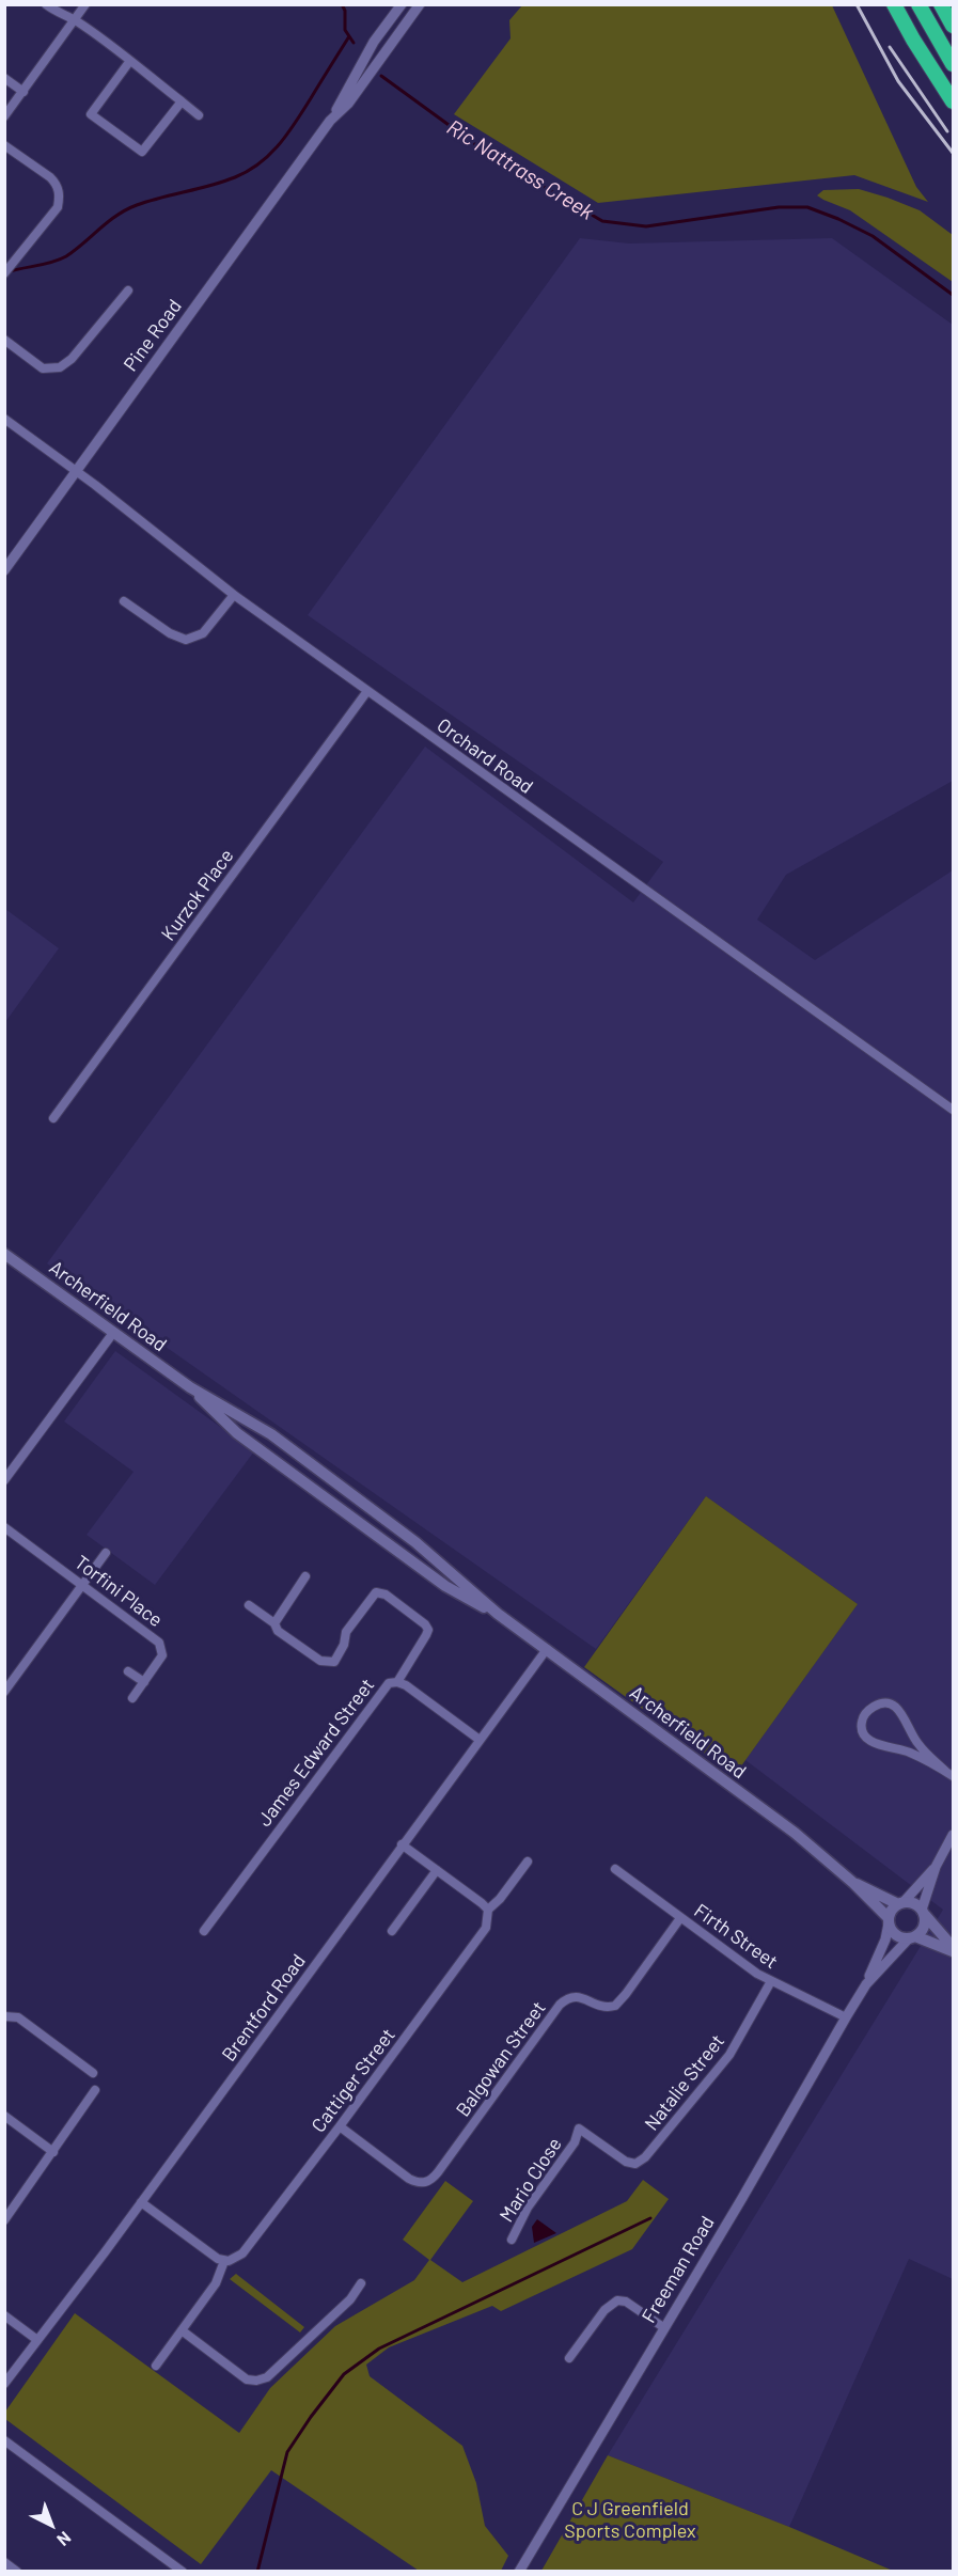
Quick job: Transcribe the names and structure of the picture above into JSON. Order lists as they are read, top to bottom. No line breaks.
{"streets":{"main road":["Archerfield Road"],"street":["Pine Road","Orchard Road","Kurzok Place","Torfini Place","James Edward Street","Firth Street","Brentford Road","Balgowan Street","Cattiger Street","Natalie Street","Mario Close","Freeman Road"]},"crossings":[["Pine Road","Orchard Road"],["Orchard Road","Kurzok Place"],["Archerfield Road","Brentford Road"],["Archerfield Road","Freeman Road"],["James Edward Street","Brentford Road"],["Firth Street","Balgowan Street"],["Firth Street","Natalie Street"],["Firth Street","Freeman Road"],["Balgowan Street","Cattiger Street"],["Natalie Street","Mario Close"]],"water":["Ric Nattrass Creek"],"parks":["C J Greenfield Sports Complex"],"north":"bottom right"}
